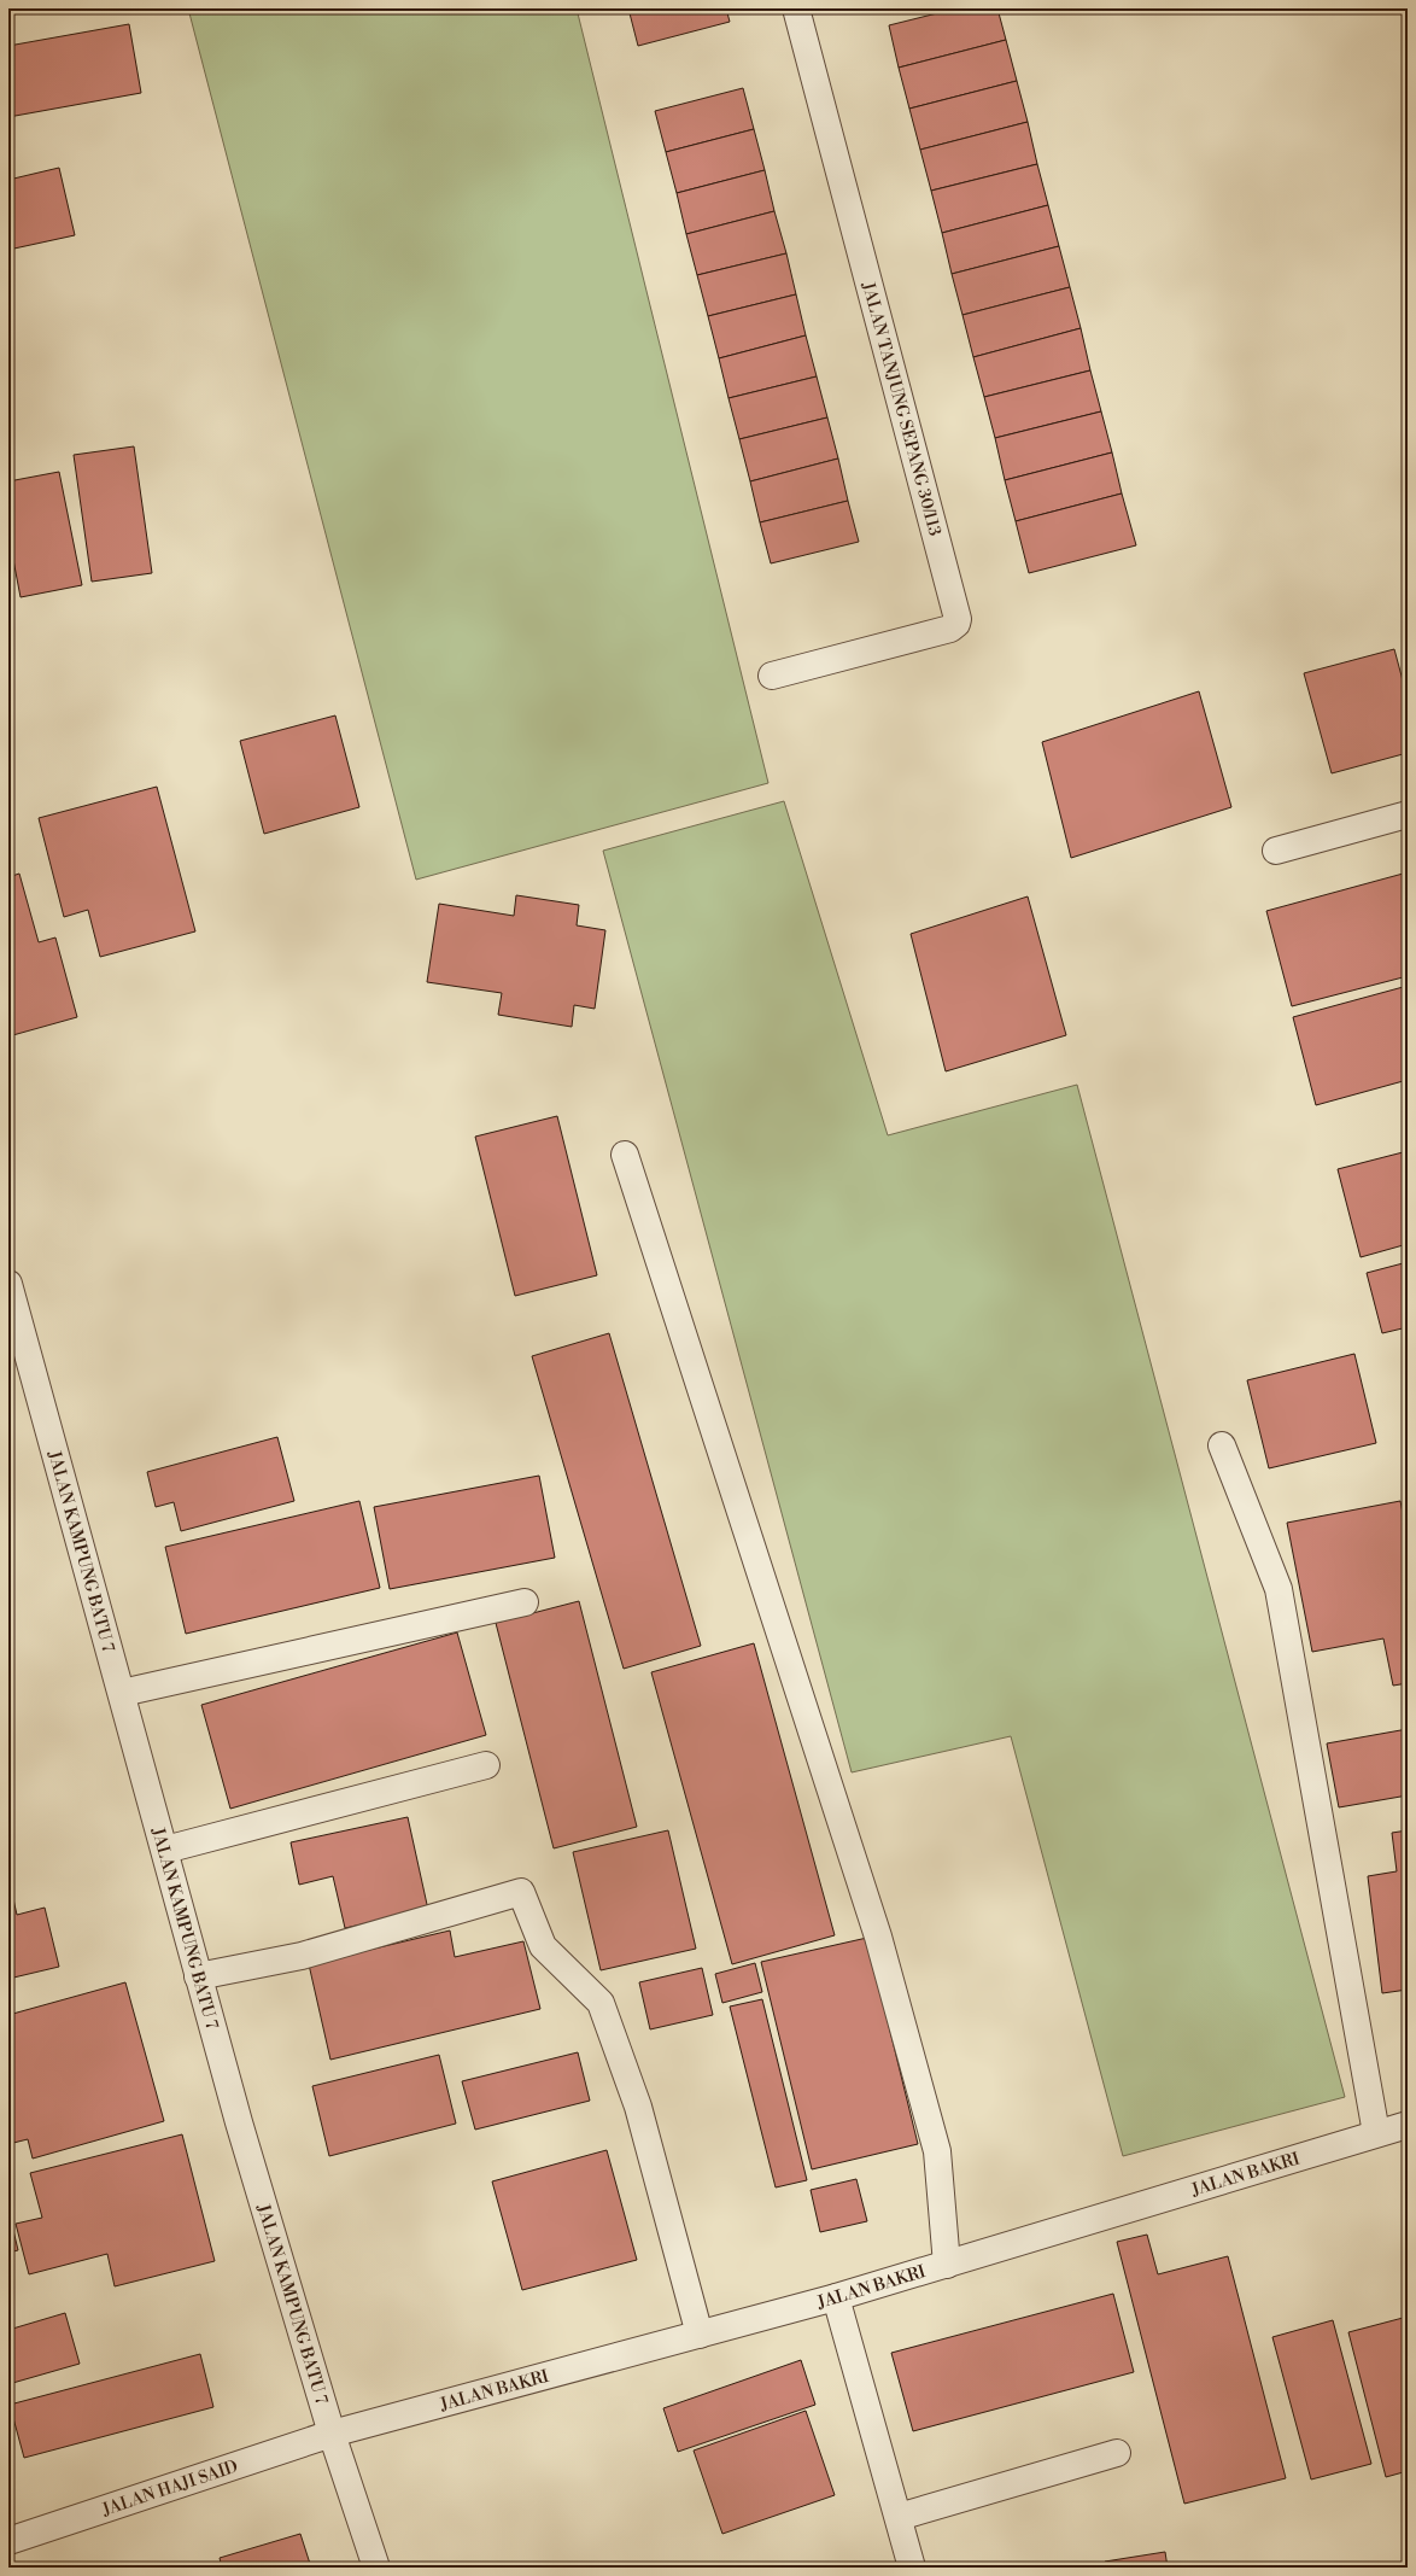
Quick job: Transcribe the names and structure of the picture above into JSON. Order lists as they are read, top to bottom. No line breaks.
{"streets":{"street":["JALAN TANJUNG SEPANG 30/113","JALAN KAMPUNG BATU 7","JALAN BAKRI","JALAN HAJI SAID"]},"crossings":[["JALAN KAMPUNG BATU 7","JALAN BAKRI"],["JALAN KAMPUNG BATU 7","JALAN HAJI SAID"],["JALAN BAKRI","JALAN HAJI SAID"]]}
